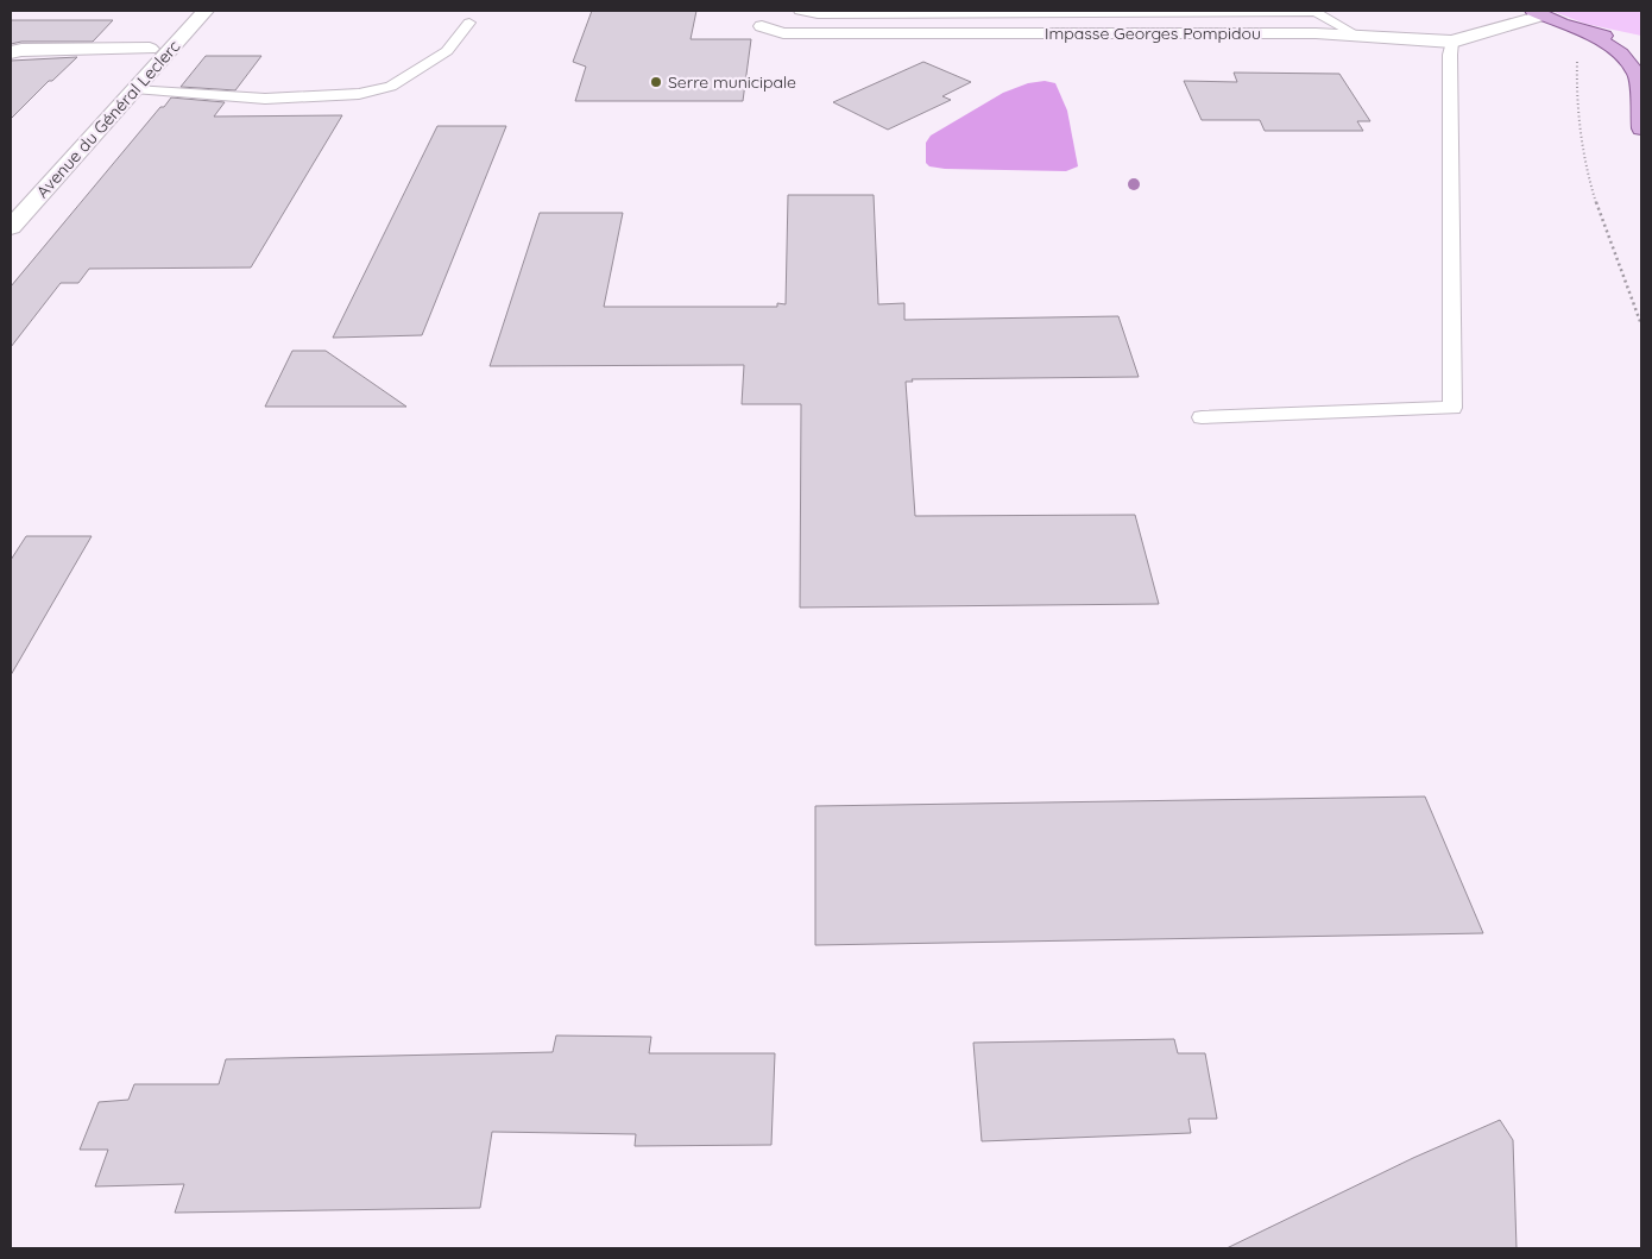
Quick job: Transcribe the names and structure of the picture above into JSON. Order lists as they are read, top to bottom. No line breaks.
{"streets":{"street":["Impasse Georges Pompidou","Avenue du Général Leclerc"]},"places":["Serre municipale"]}
